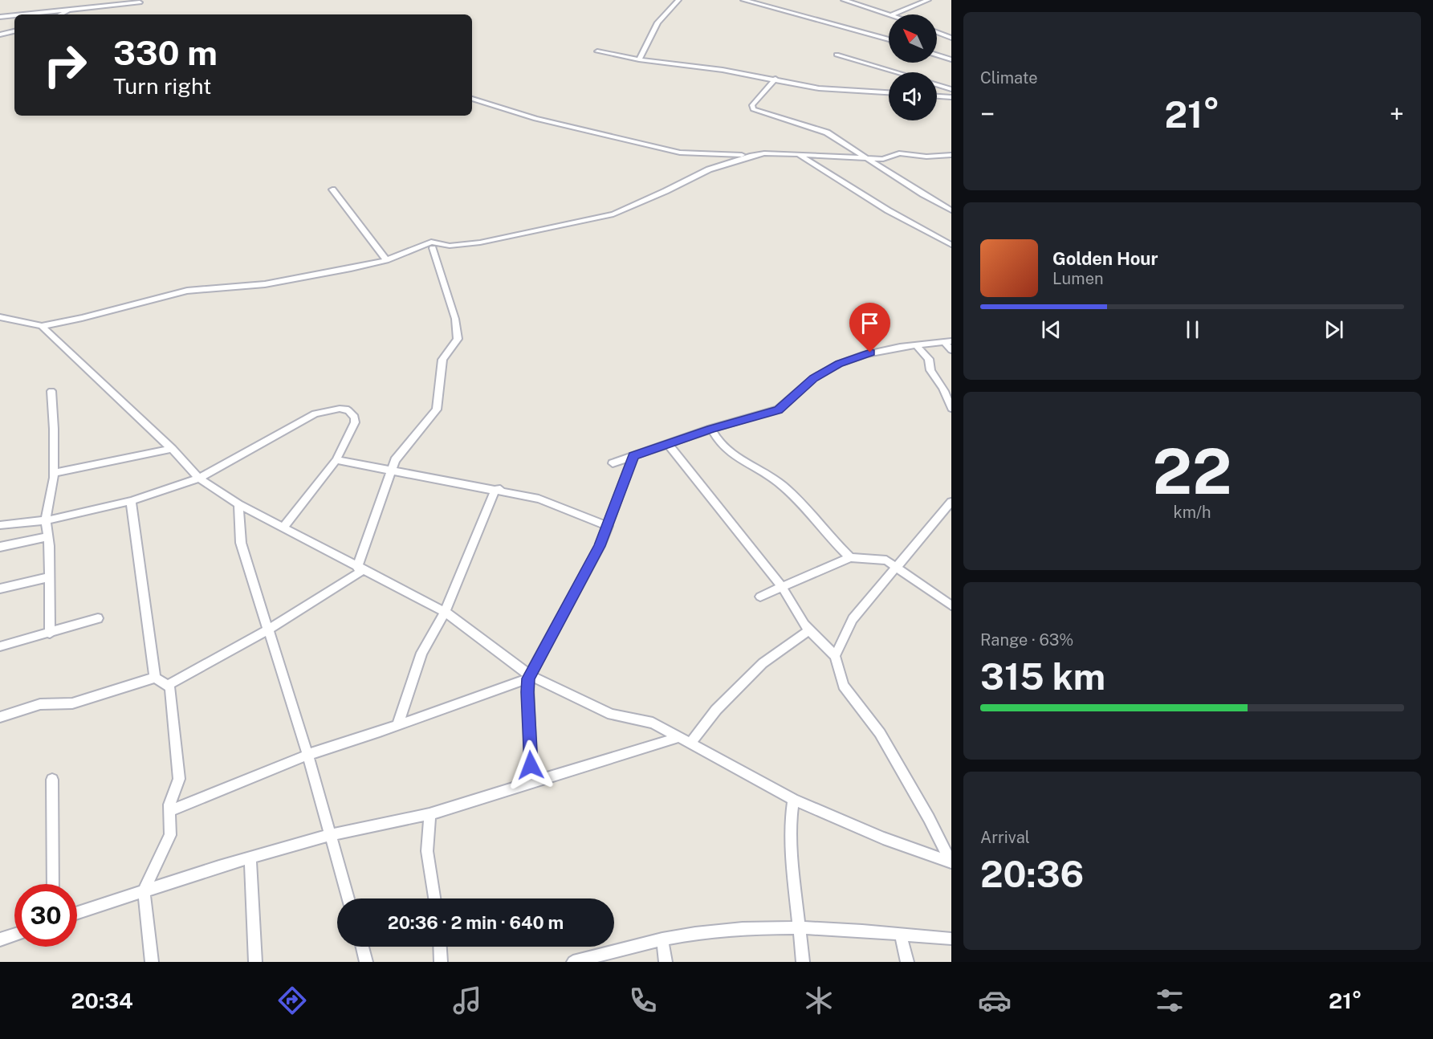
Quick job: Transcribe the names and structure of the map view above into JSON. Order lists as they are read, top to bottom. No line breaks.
{"north":"top left","page":{"tile":["Climate",["22","km/h"],["Range · 63%","315 km"],["Arrival","20:36"]],"turn":["330 m","Turn right"],"heat":["−","21°","+"],"song":["Golden Hour","Lumen"],"limit":"30","trip":"20:36 · 2 min · 640 m","tabs":["20:34","21°"]}}
